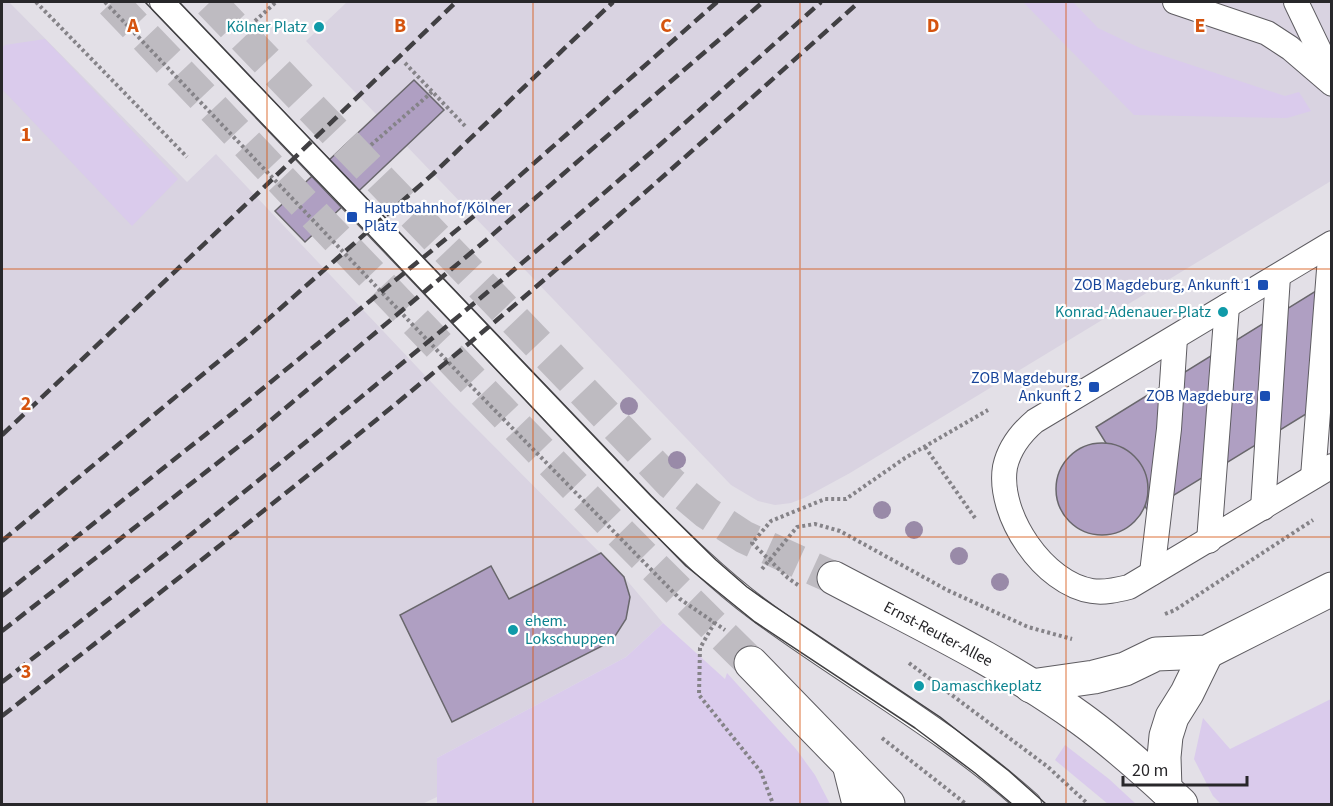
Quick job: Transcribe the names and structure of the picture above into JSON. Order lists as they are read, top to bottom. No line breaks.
{"streets":{"main road":["Ernst-Reuter-Allee"]},"places":{"other":["Kölner Platz","Konrad-Adenauer-Platz","ehem. Lokschuppen","Damaschkeplatz"],"transit":["Hauptbahnhof/Kölner Platz","ZOB Magdeburg, Ankunft 1","ZOB Magdeburg, Ankunft 2","ZOB Magdeburg"]},"scale_bar":"20 m","grid":{"columns":["A","B","C","D","E"],"rows":["1","2","3"]}}
